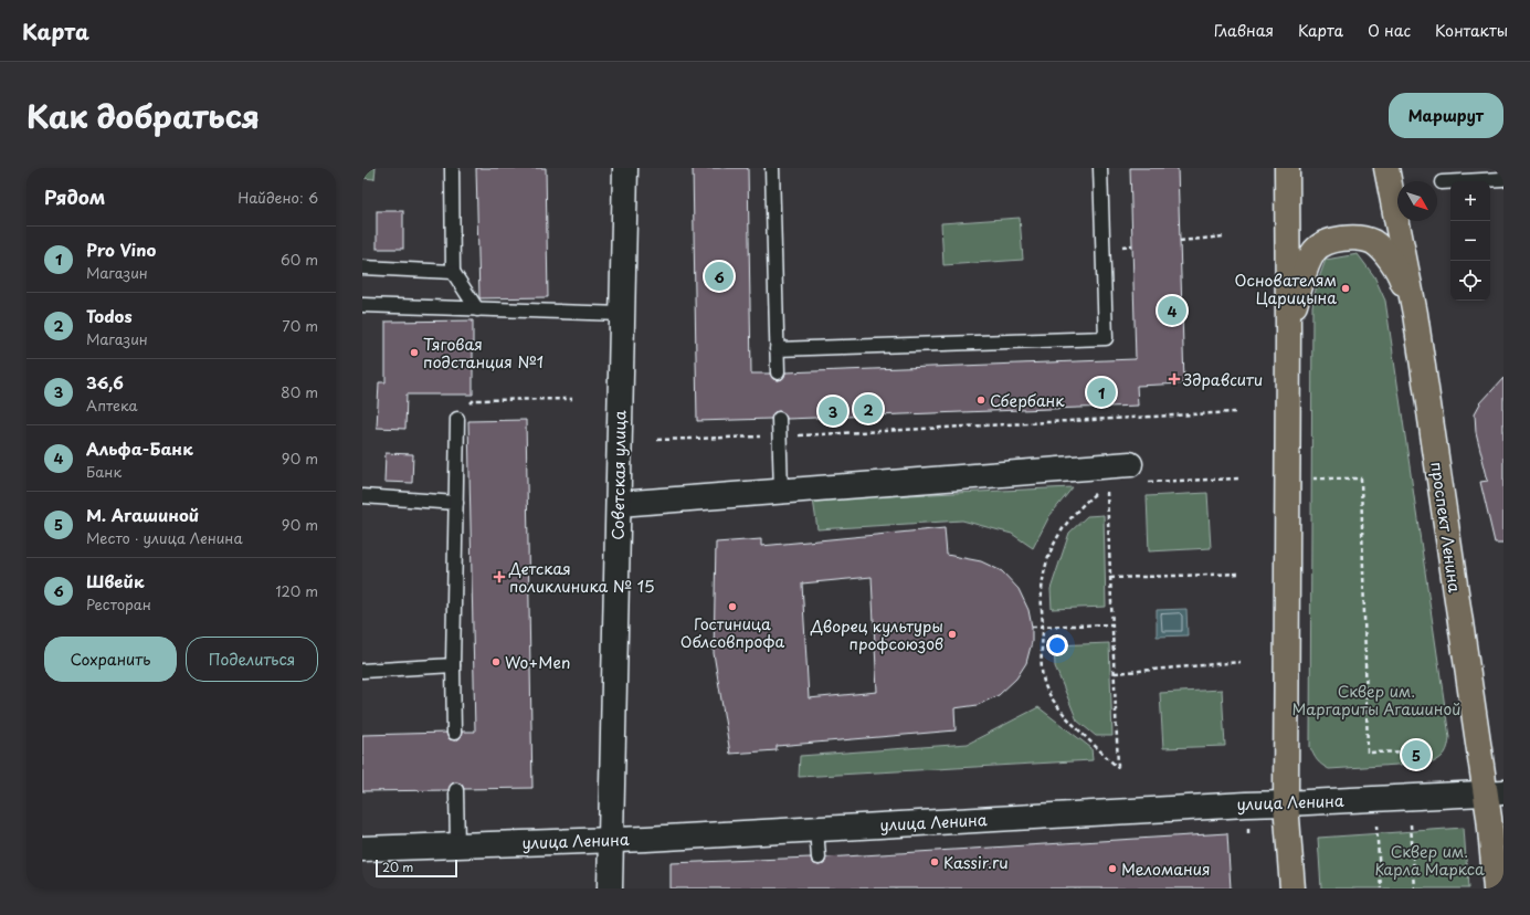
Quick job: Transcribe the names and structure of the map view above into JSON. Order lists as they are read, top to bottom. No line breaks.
{"streets":{"main road":["проспект Ленина"],"street":["Советская улица","улица Ленина"]},"crossings":[["Советская улица","улица Ленина"],["проспект Ленина","улица Ленина"]],"parks":["Сквер им. Маргариты Агашиной","Сквер им. Карла Маркса"],"places":{"other":["Основателям Царицына","Тяговая подстанция №1","Сбербанк","Гостиница Облсовпрофа","Дворец культуры профсоюзов","Wo+Men","Kassir.ru","Меломания"],"health":["Здравсити","Детская поликлиника № 15"]},"scale_bar":"20 m","north":"bottom right","page":{"header":"Карта","nav":["Главная","Карта","О нас","Контакты"],"title":"Как добраться","buttons":["Маршрут",["Сохранить","Поделиться"]],"heading":["Рядом","Найдено: 6"],"map_buttons":["+","−"],"list":[{"mark":"1","name":"Pro Vino","note":"Магазин","value":"60 m"},{"mark":"2","name":"Todos","note":"Магазин","value":"70 m"},{"mark":"3","name":"36,6","note":"Аптека","value":"80 m"},{"mark":"4","name":"Альфа-Банк","note":"Банк","value":"90 m"},{"mark":"5","name":"М. Агашиной","note":"Место · улица Ленина","value":"90 m"},{"mark":"6","name":"Швейк","note":"Ресторан","value":"120 m"}],"pins":["6","4","1","2","3","5"],"scale":"20 m"}}
